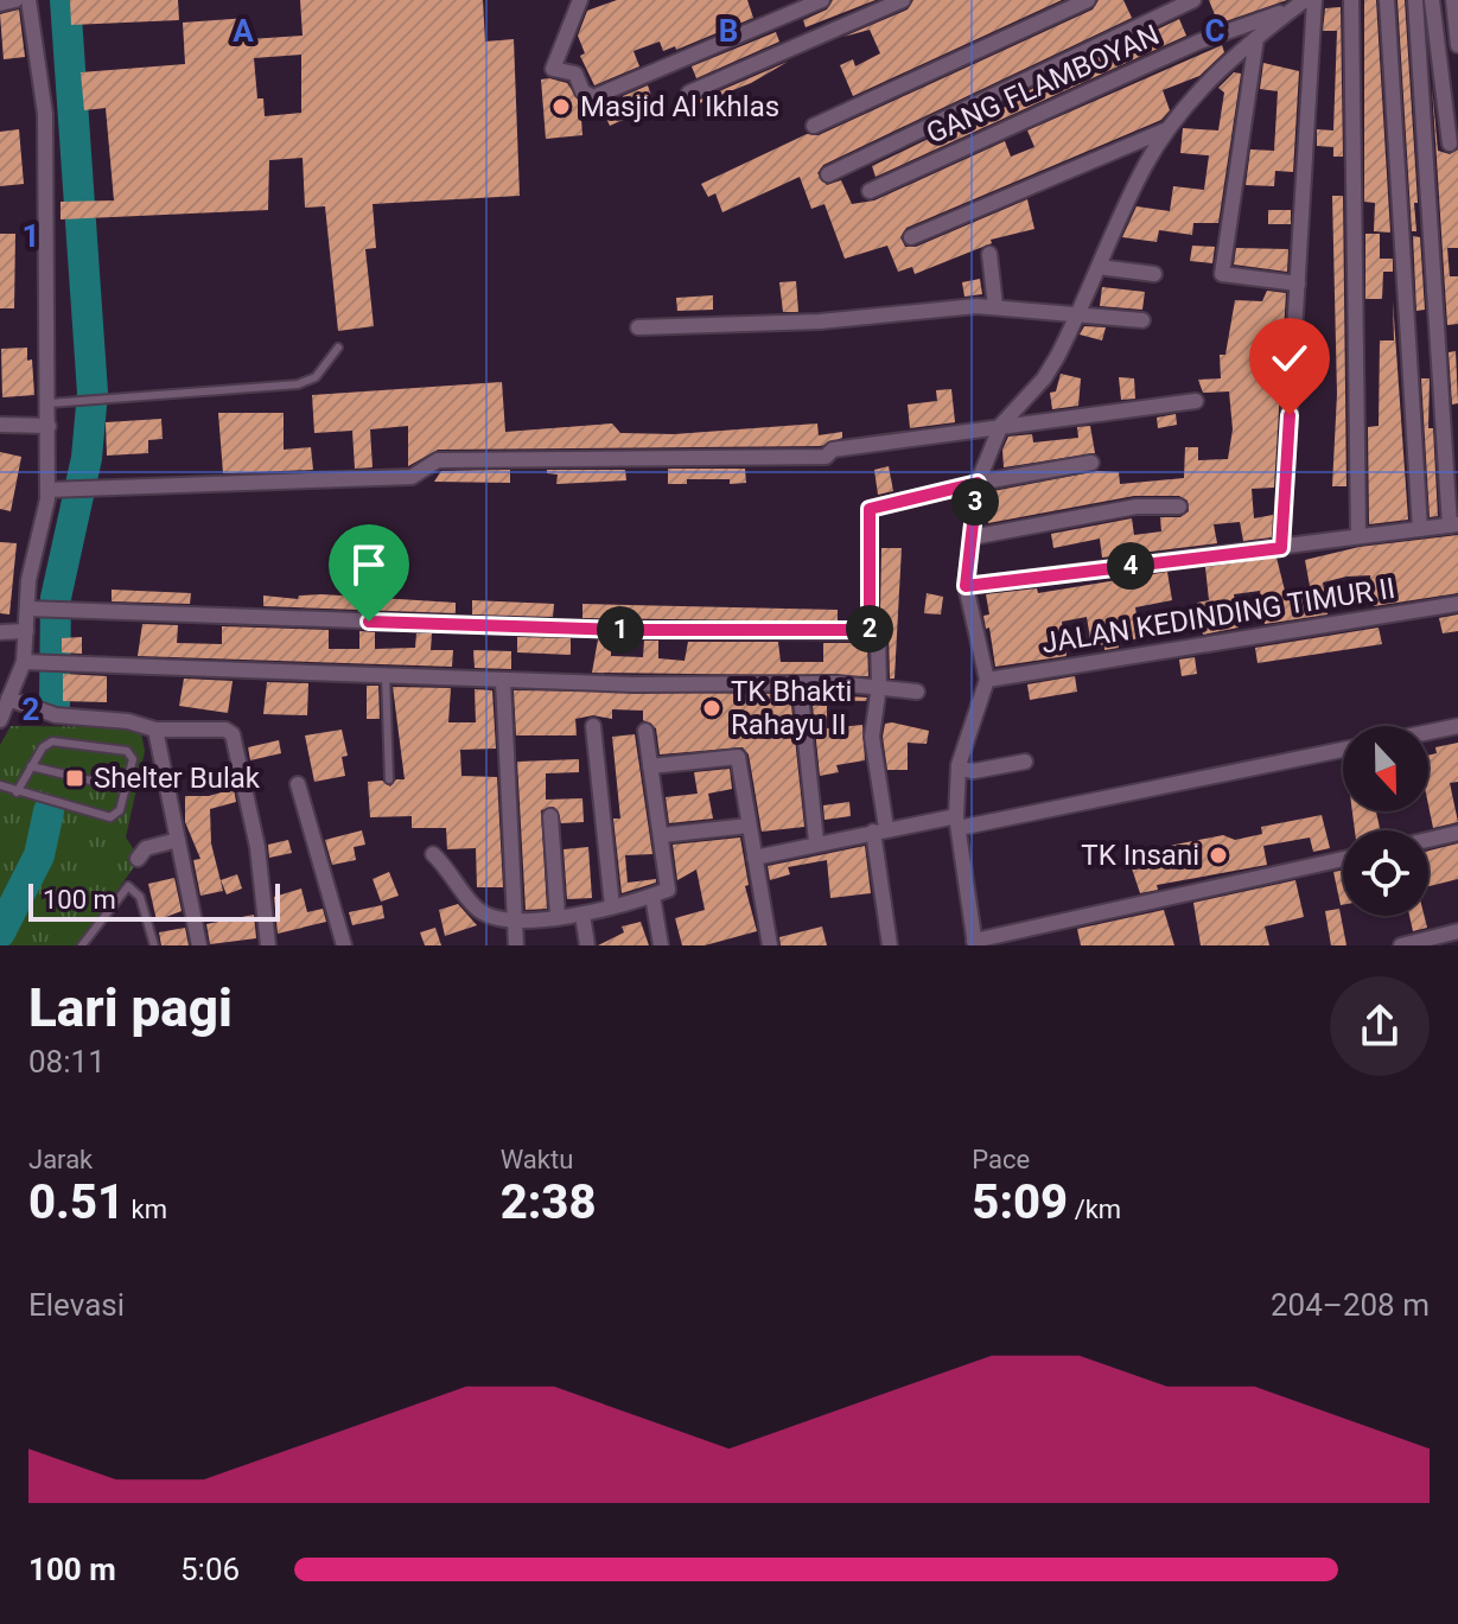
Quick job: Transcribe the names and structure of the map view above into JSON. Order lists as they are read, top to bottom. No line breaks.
{"streets":{"street":["GANG FLAMBOYAN","JALAN KEDINDING TIMUR II"]},"places":{"other":["Masjid Al Ikhlas","TK Bhakti Rahayu II","TK Insani"],"transit":["Shelter Bulak"]},"scale_bar":"100 m","north":"bottom","page":{"pins":["3","4","2","1"],"scale":"100 m","heading":["Lari pagi","08:11"],"stats":[["Jarak","0.51 km"],["Waktu","2:38"],["Pace","5:09 /km"]],"chart":["Elevasi","204–208 m"],"list":[{"name":"100 m","note":"5:06"}]},"grid":{"columns":["A","B","C"],"rows":["1","2"]}}
